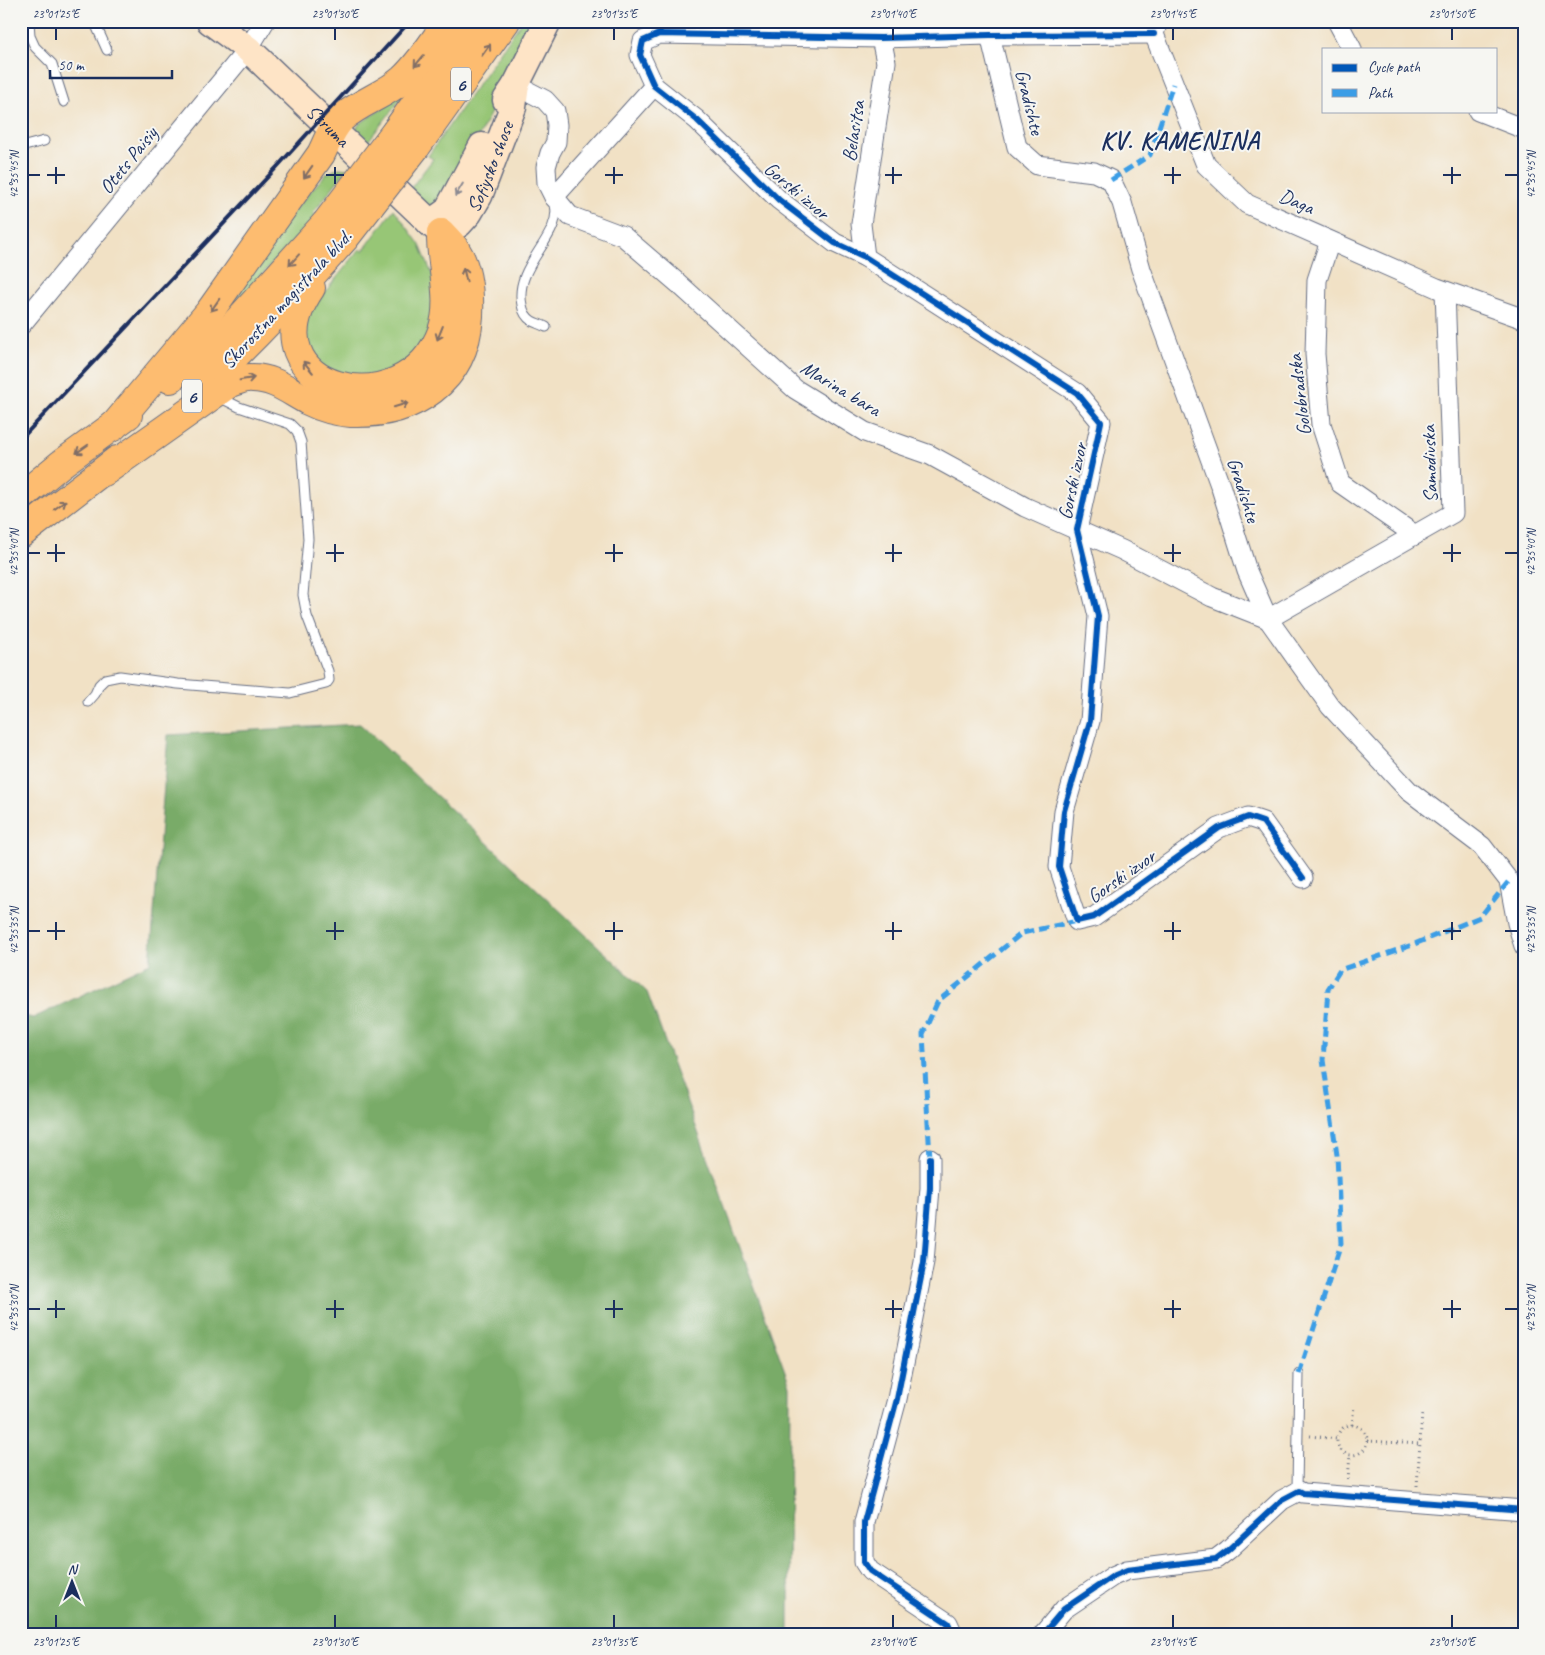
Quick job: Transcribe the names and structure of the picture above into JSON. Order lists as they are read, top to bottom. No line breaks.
{"streets":{"highway":["6","Skorostna magistrala blvd."],"main road":["Struma","Sofiysko shose"],"street":["Gradishte","Belasitsa","Otets Paisiy","Gorski izvor","Daga","Marina bara","Golobradska","Samodivska"]},"crossings":[["Gradishte","Marina bara"],["Gradishte","Samodivska"],["Struma","Otets Paisiy"],["Struma","Sofiysko shose"],["Belasitsa","Gorski izvor"],["Sofiysko shose","Marina bara"],["Gorski izvor","Marina bara"],["Daga","Golobradska"],["Daga","Samodivska"],["Marina bara","Samodivska"],["Golobradska","Samodivska"]],"districts":["KV. KAMENINA"],"legend":["Cycle path","Path"],"scale_bar":"50 m","north":"top","coordinates":["23°01'25\"E","23°01'30\"E","23°01'35\"E","23°01'40\"E","23°01'45\"E","23°01'50\"E","42°35'45\"N","42°35'40\"N","42°35'35\"N","42°35'30\"N"]}
